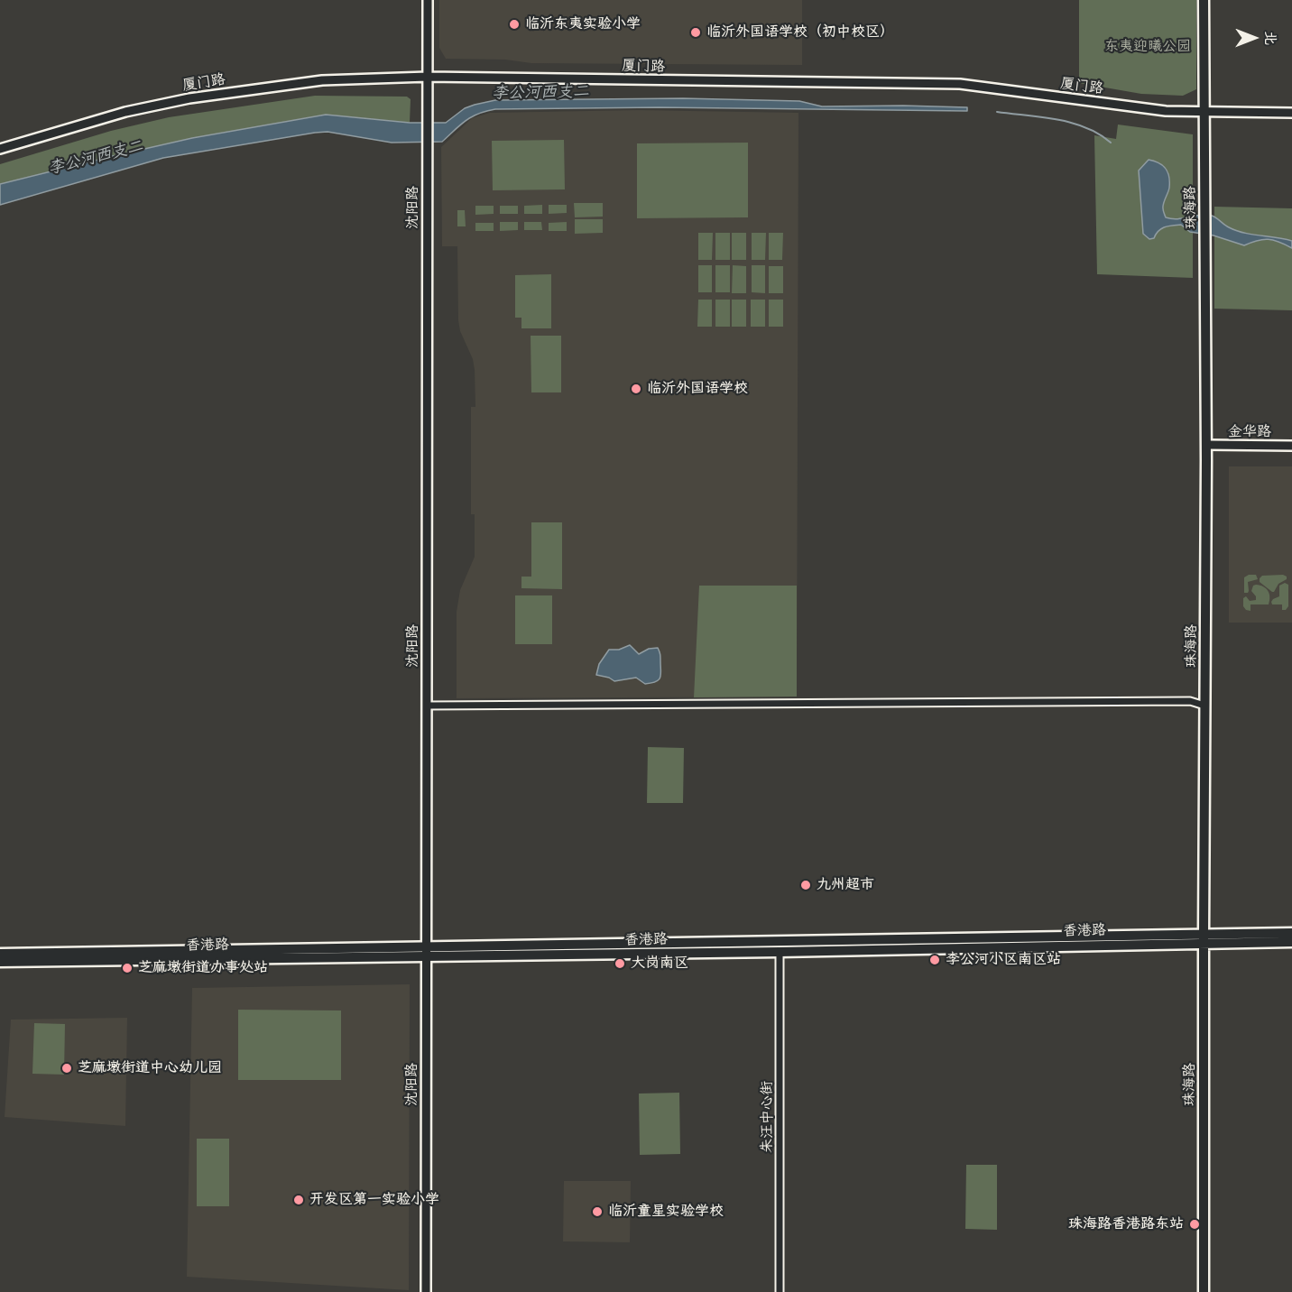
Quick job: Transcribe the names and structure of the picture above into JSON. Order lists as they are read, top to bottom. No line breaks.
{"streets":{"main road":["珠海路","香港路"],"street":["厦门路","沈阳路","金华路","朱汪中心街"]},"crossings":[["厦门路","沈阳路"],["厦门路","珠海路"],["沈阳路","香港路"],["珠海路","金华路"],["珠海路","香港路"],["香港路","朱汪中心街"]],"water":["李公河西支二"],"parks":["东夷迎曦公园"],"places":["临沂东夷实验小学","临沂外国语学校（初中校区）","临沂外国语学校","九州超市","李公河小区南区站","大岗南区","芝麻墩街道办事处站","芝麻墩街道中心幼儿园","开发区第一实验小学","临沂童星实验学校","珠海路香港路东站"],"north":"right"}
